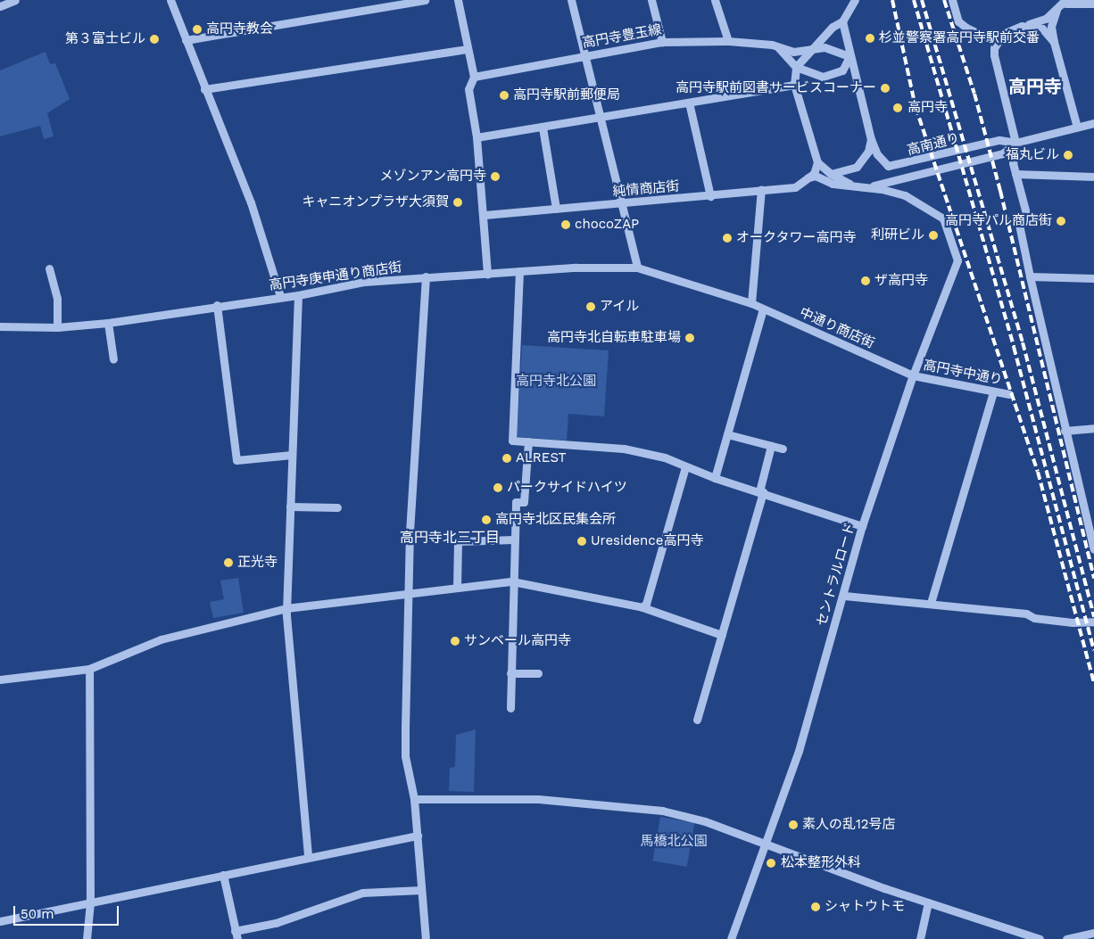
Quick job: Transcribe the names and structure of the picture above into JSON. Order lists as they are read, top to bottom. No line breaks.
{"streets":{"street":["高円寺豊玉線","高南通り","純情商店街","高円寺庚申通り商店街","中通り商店街","高円寺中通り","セントラルロード"]},"crossings":[["高円寺豊玉線","高南通り"],["高南通り","セントラルロード"],["高円寺庚申通り商店街","中通り商店街"],["中通り商店街","高円寺中通り"],["中通り商店街","セントラルロード"],["高円寺中通り","セントラルロード"]],"districts":["高円寺","高円寺北三丁目"],"parks":["高円寺北公園","馬橋北公園"],"places":["高円寺教会","杉並警察署高円寺駅前交番","第３富士ビル","高円寺駅前図書サービスコーナー","高円寺駅前郵便局","高円寺","福丸ビル","メゾンアン高円寺","キャニオンプラザ大須賀","高円寺パル商店街","chocoZAP","利研ビル","オークタワー高円寺","ザ高円寺","アイル","高円寺北自転車駐車場","ALREST","パークサイドハイツ","高円寺北区民集会所","Uresidence高円寺","正光寺","サンベール高円寺","素人の乱12号店","松本整形外科","シャトウトモ"],"scale_bar":"50 m"}
